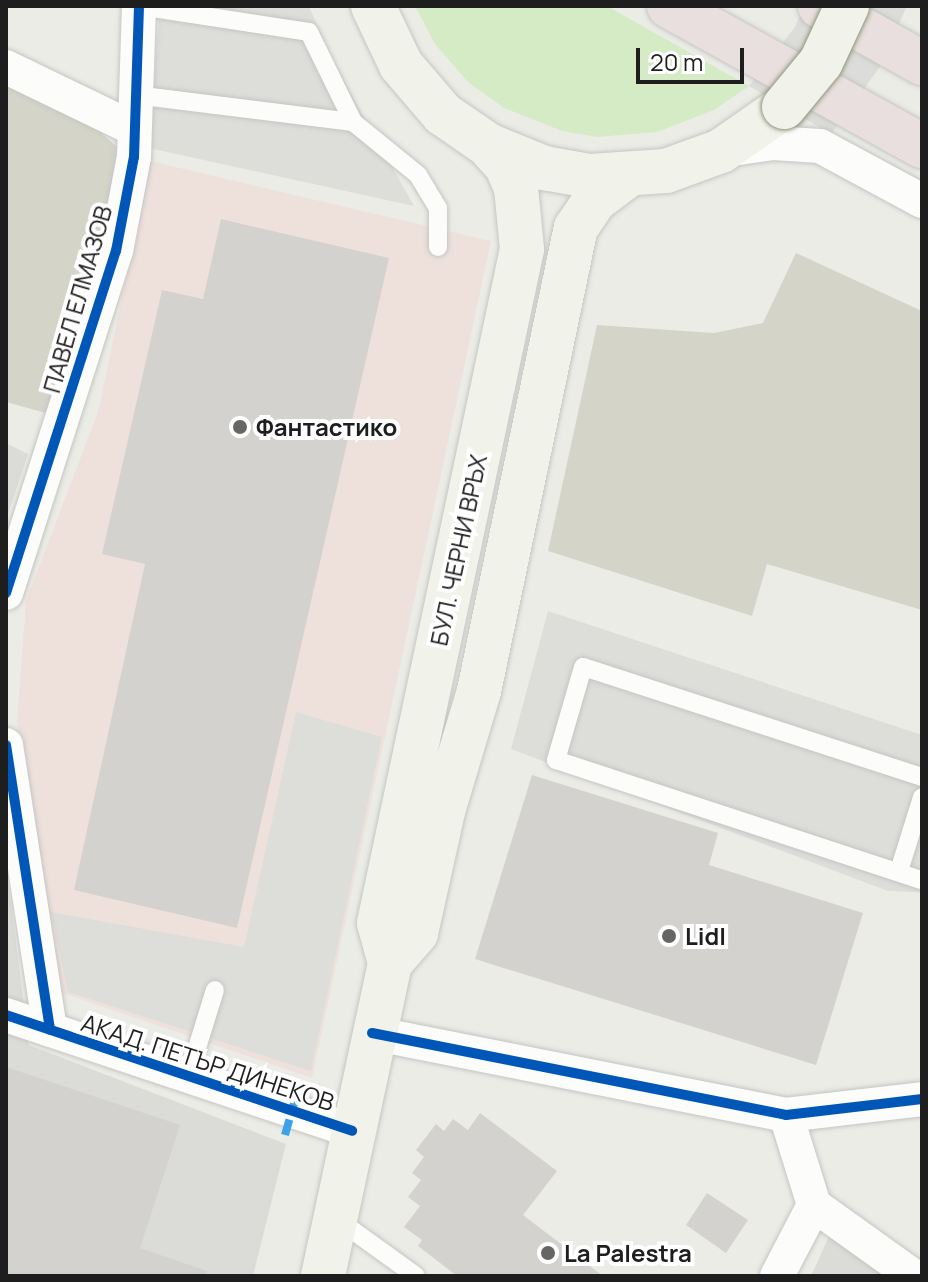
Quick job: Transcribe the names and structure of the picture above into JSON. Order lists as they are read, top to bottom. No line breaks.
{"streets":{"main road":["БУЛ. ЧЕРНИ ВРЪХ"],"street":["ПАВЕЛ ЕЛМАЗОВ","АКАД. ПЕТЪР ДИНЕКОВ"]},"crossings":[["БУЛ. ЧЕРНИ ВРЪХ","АКАД. ПЕТЪР ДИНЕКОВ"]],"places":["Фантастико","Lidl","La Palestra"],"scale_bar":"20 m"}
